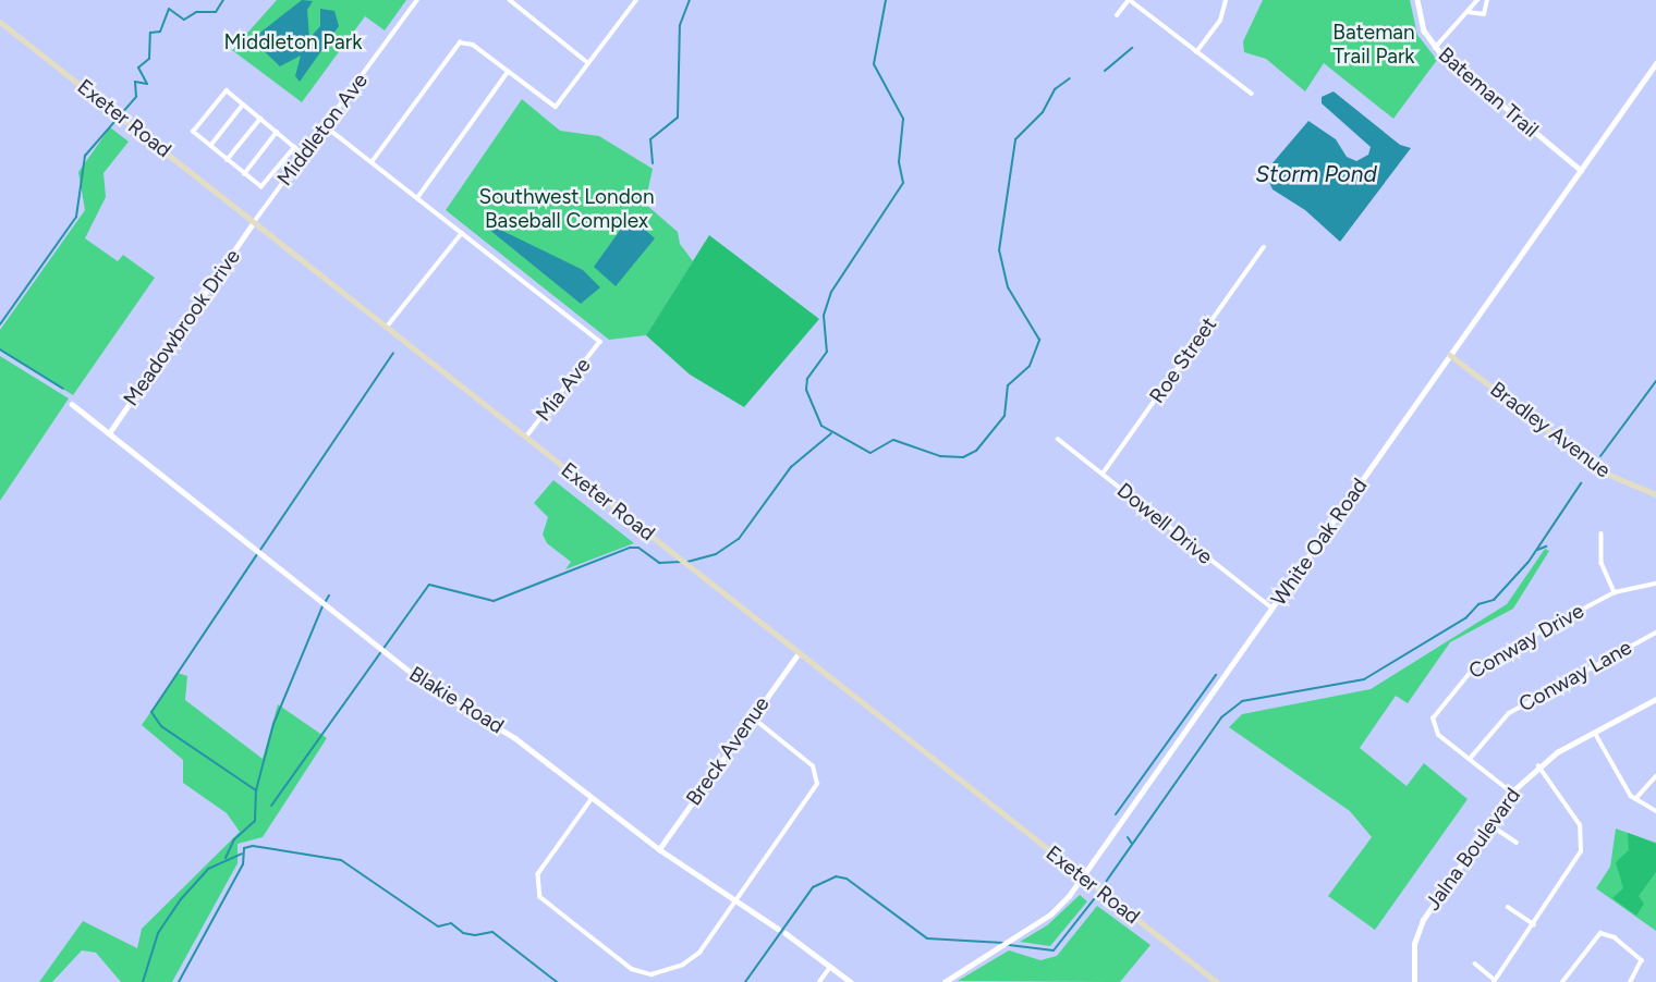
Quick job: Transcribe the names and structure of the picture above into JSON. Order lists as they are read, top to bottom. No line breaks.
{"streets":{"main road":["Exeter Road","Bradley Avenue"],"street":["Bateman Trail","Middleton Ave","Meadowbrook Drive","Roe Street","Mia Ave","Dowell Drive","White Oak Road","Conway Drive","Conway Lane","Blakie Road","Breck Avenue","Jalna Boulevard"]},"crossings":[["Bateman Trail","White Oak Road"],["Exeter Road","Middleton Ave"],["Exeter Road","Meadowbrook Drive"],["Exeter Road","Mia Ave"],["Exeter Road","White Oak Road"],["Exeter Road","Breck Avenue"],["Middleton Ave","Meadowbrook Drive"],["Meadowbrook Drive","Blakie Road"],["Roe Street","Dowell Drive"],["Bradley Avenue","White Oak Road"],["Dowell Drive","White Oak Road"],["Conway Drive","Conway Lane"],["Conway Drive","Jalna Boulevard"],["Blakie Road","Breck Avenue"]],"water":["Storm Pond"],"parks":["Bateman Trail Park","Middleton Park","Southwest London Baseball Complex"]}
